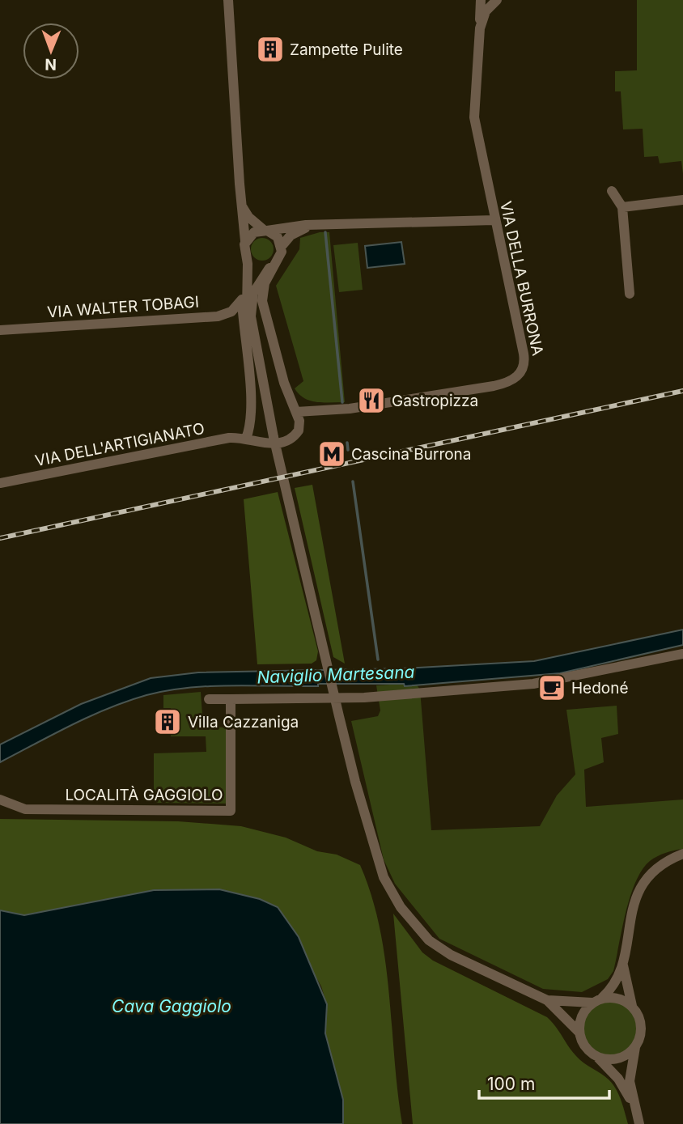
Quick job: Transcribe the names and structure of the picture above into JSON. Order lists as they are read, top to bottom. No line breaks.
{"streets":{"street":["VIA DELLA BURRONA","VIA WALTER TOBAGI","VIA DELL'ARTIGIANATO","LOCALITÀ GAGGIOLO"]},"crossings":[["VIA DELLA BURRONA","VIA DELL'ARTIGIANATO"]],"water":["Naviglio Martesana","Cava Gaggiolo"],"places":{"building":["Zampette Pulite","Villa Cazzaniga"],"restaurant":["Gastropizza"],"metro station":["Cascina Burrona"],"cafe":["Hedoné"]},"scale_bar":"100 m","north":"bottom"}
